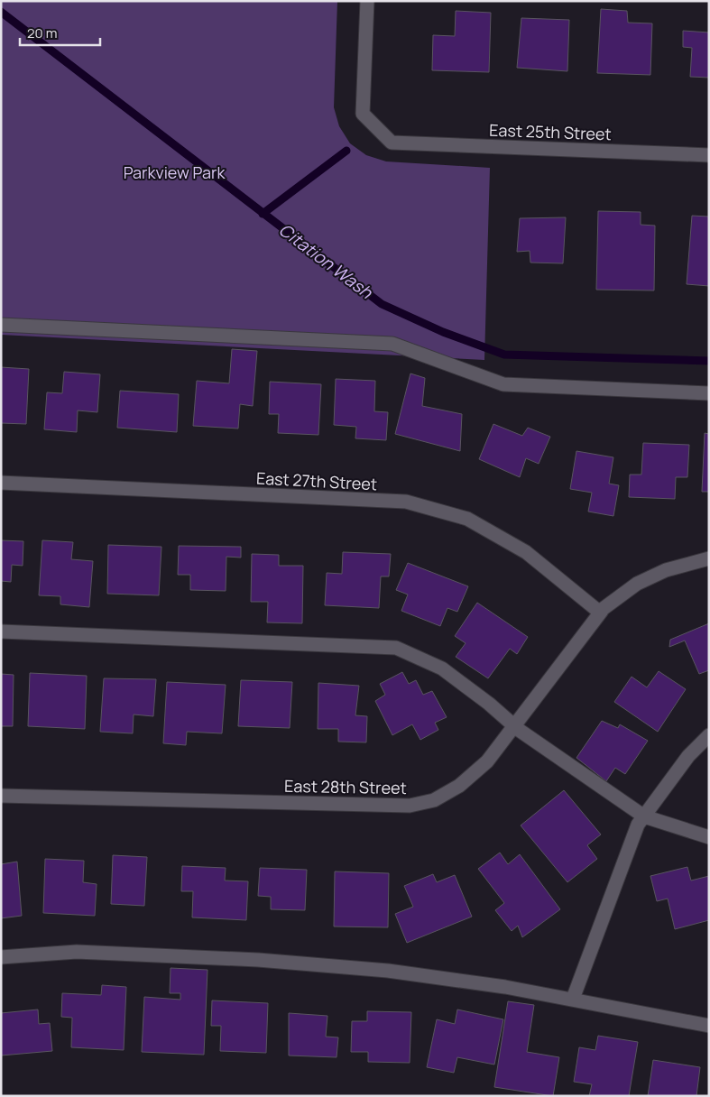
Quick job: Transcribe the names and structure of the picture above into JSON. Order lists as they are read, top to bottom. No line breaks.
{"streets":{"street":["East 25th Street","East 27th Street","East 28th Street"]},"crossings":[["East 27th Street","East 28th Street"]],"water":["Citation Wash"],"parks":["Parkview Park"],"scale_bar":"20 m"}
